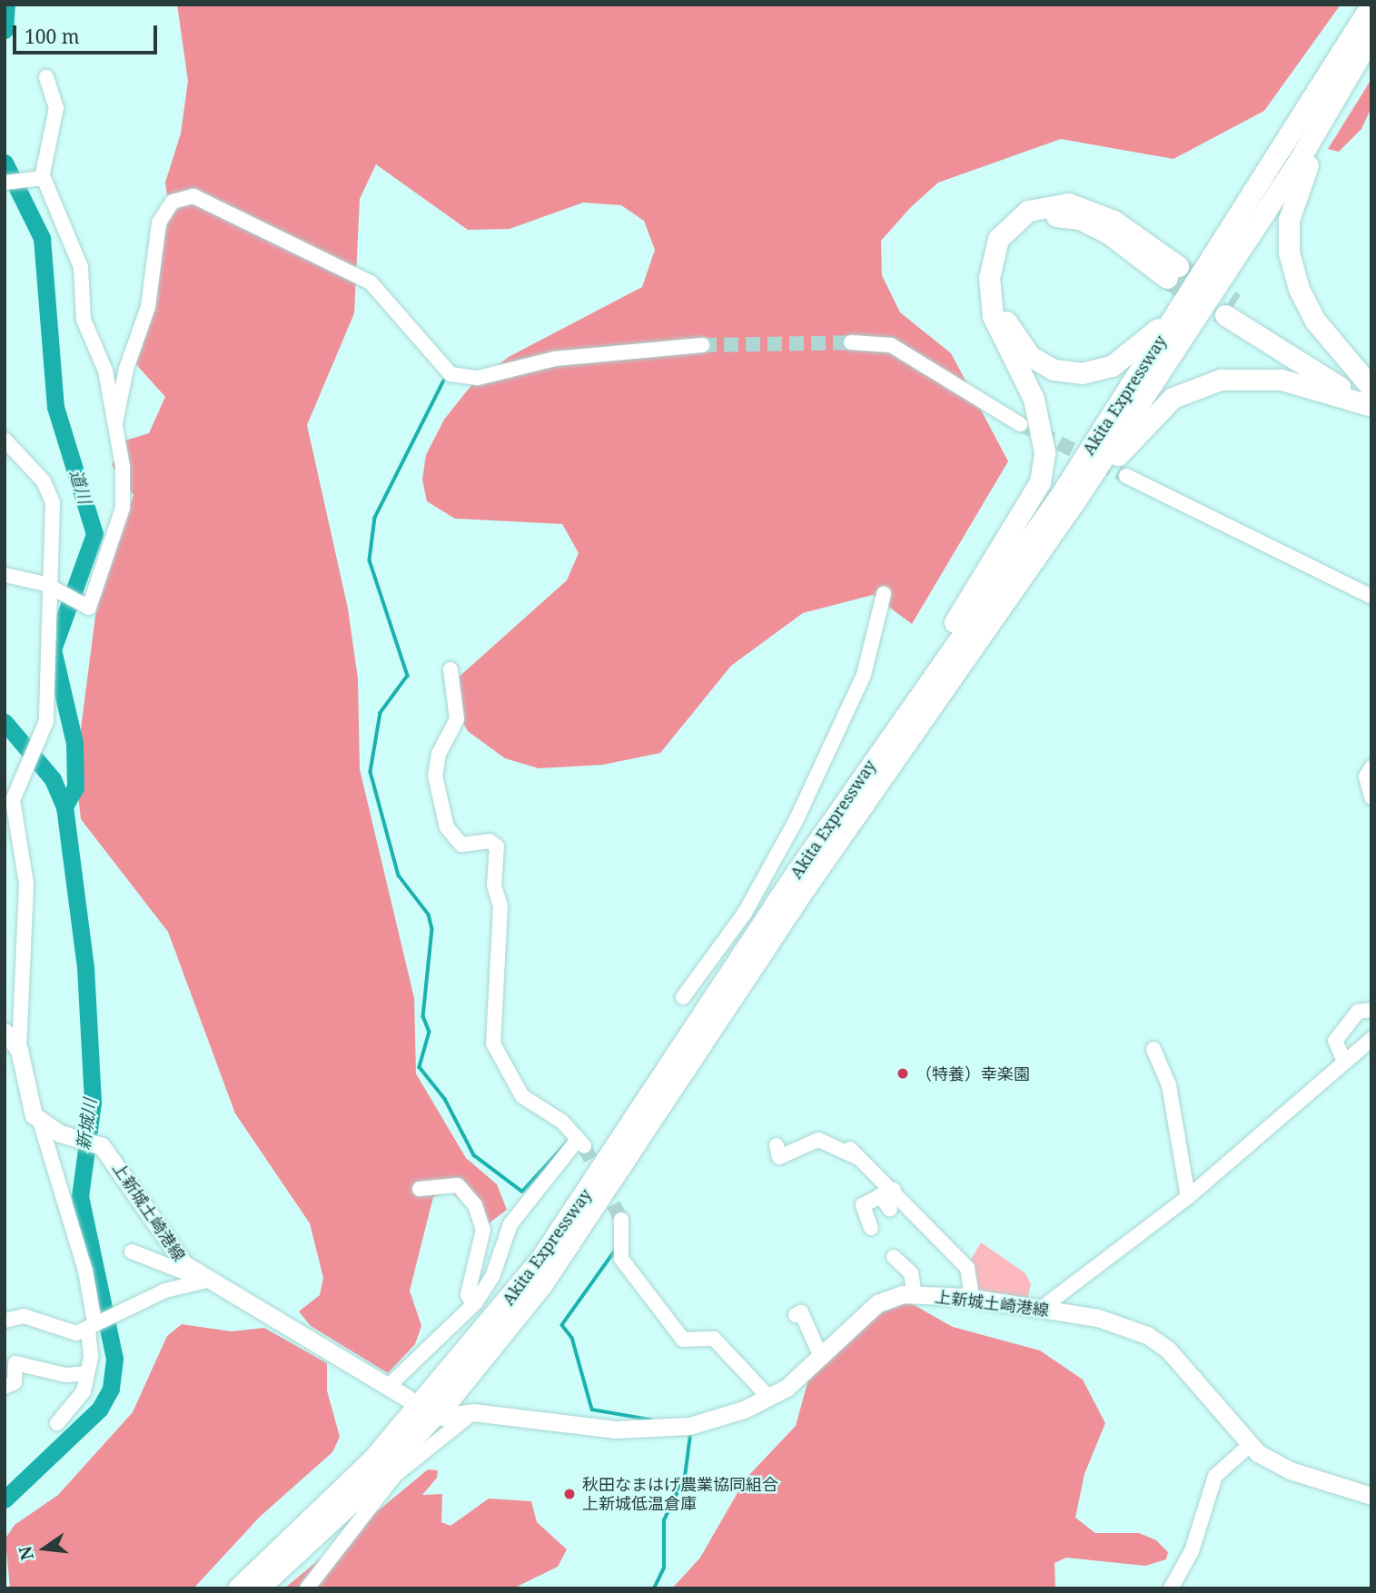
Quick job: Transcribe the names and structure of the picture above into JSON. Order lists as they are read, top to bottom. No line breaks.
{"streets":{"highway":["Akita Expressway"],"main road":["上新城土崎港線"]},"water":["道川","新城川"],"places":["（特養）幸楽園","秋田なまはげ農業協同組合 上新城低温倉庫"],"scale_bar":"100 m","north":"left"}
